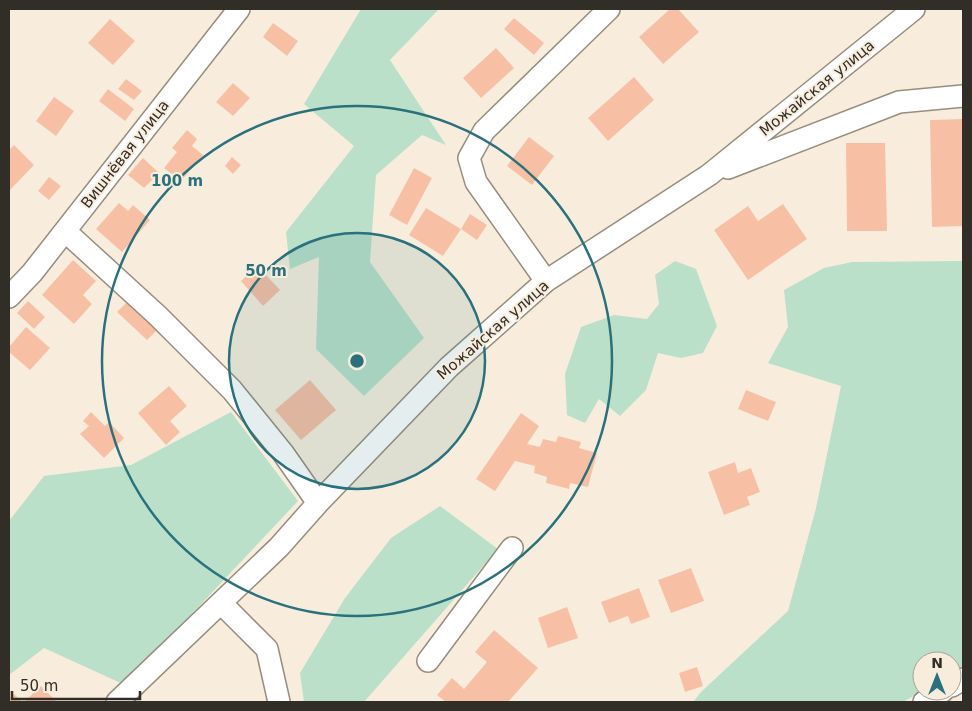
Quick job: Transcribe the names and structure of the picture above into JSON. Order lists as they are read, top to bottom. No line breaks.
{"streets":{"street":["Можайская улица","Вишнёвая улица"]},"scale_bar":"50 m","north":"top","rings":["100 m","50 m"]}
